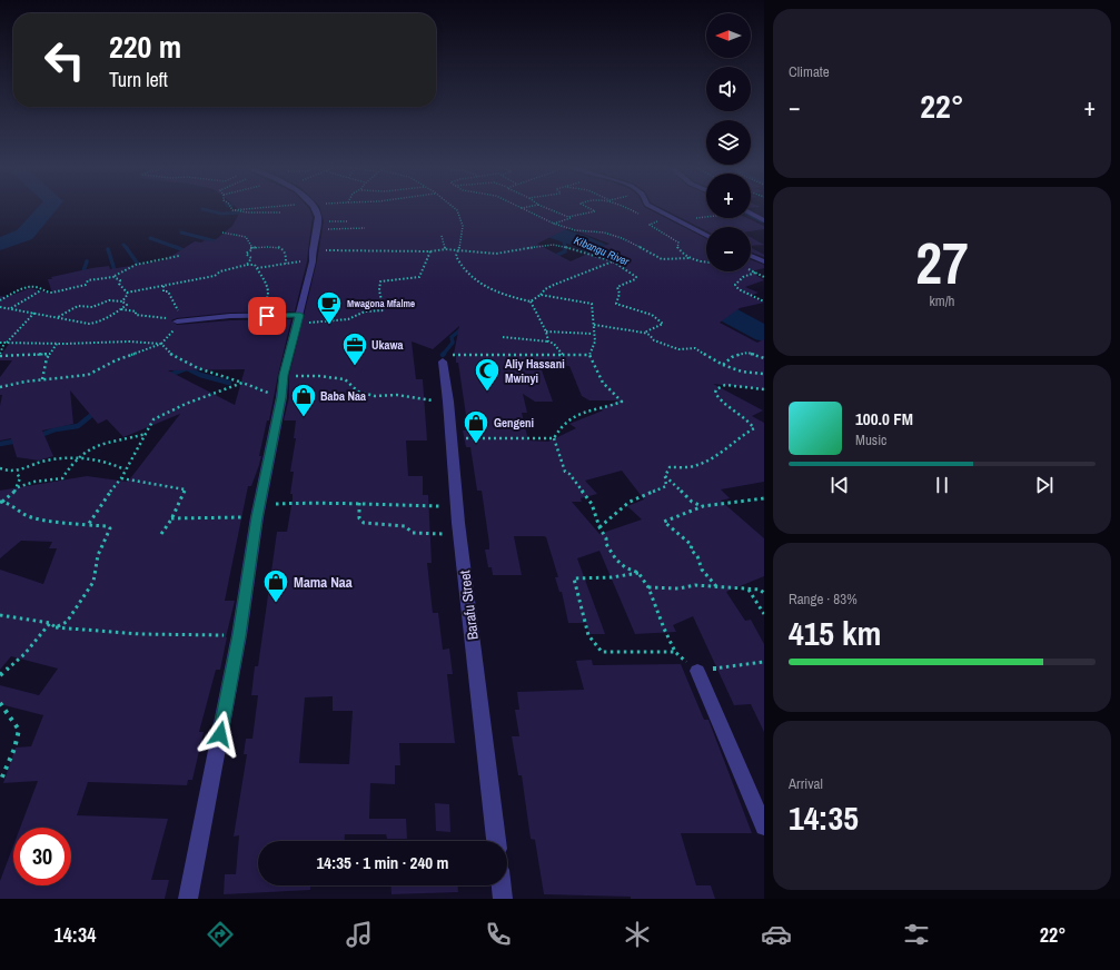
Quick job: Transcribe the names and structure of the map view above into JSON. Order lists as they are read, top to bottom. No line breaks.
{"streets":{"street":["Barafu Street"]},"water":["Kibangu River"],"places":{"cafe":["Mwagona Mfalme"],"office":["Ukawa"],"mosque":["Aliy Hassani Mwinyi"],"shop":["Baba Naa","Gengeni","Mama Naa"]},"north":"left","page":{"tile":["Climate",["27","km/h"],["Range · 83%","415 km"],["Arrival","14:35"]],"map_buttons":["+","−"],"turn":["220 m","Turn left"],"heat":["−","22°","+"],"song":["100.0 FM","Music"],"limit":"30","trip":"14:35 · 1 min · 240 m","tabs":["14:34","22°"]}}
